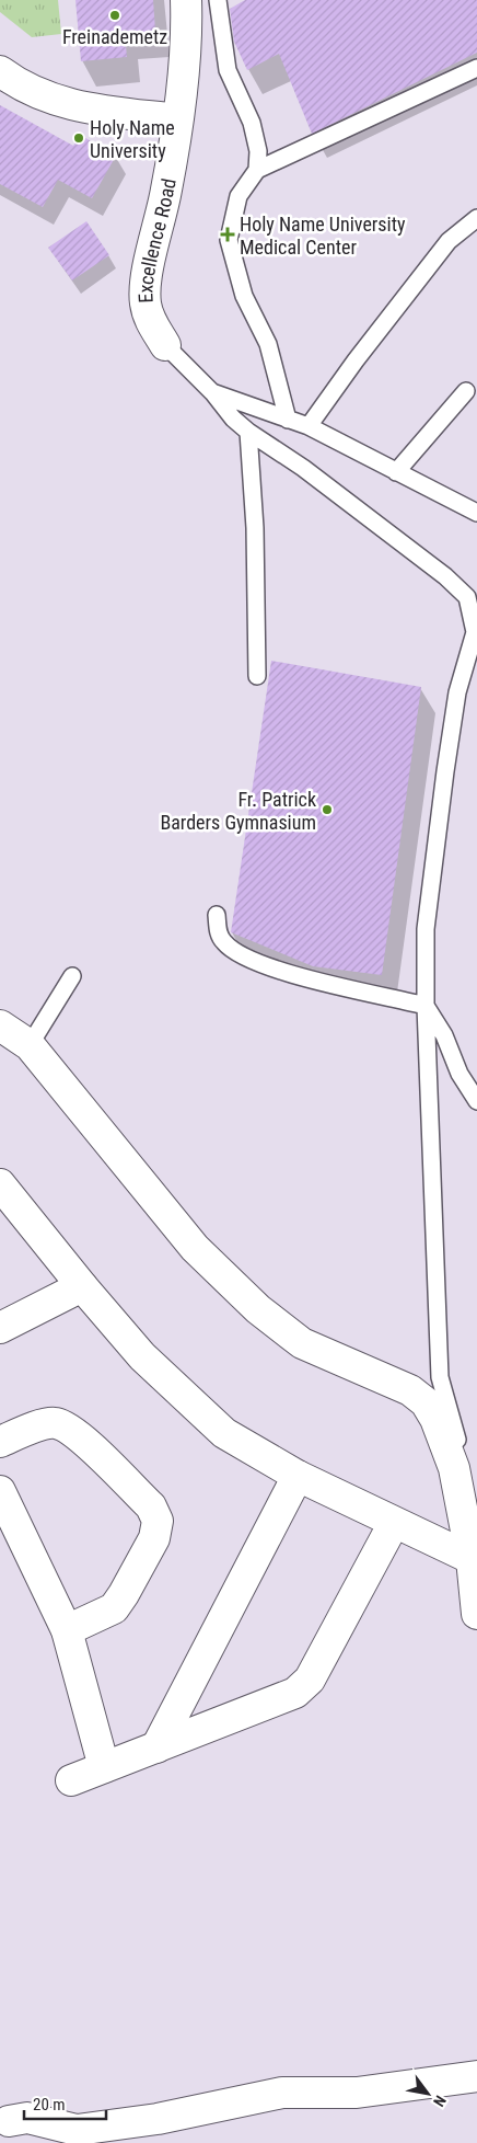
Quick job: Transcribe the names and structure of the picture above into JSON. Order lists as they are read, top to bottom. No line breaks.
{"streets":{"street":["Excellence Road"]},"places":{"other":["Freinademetz","Holy Name University","Fr. Patrick Barders Gymnasium"],"health":["Holy Name University Medical Center"]},"scale_bar":"20 m","north":"bottom right"}
